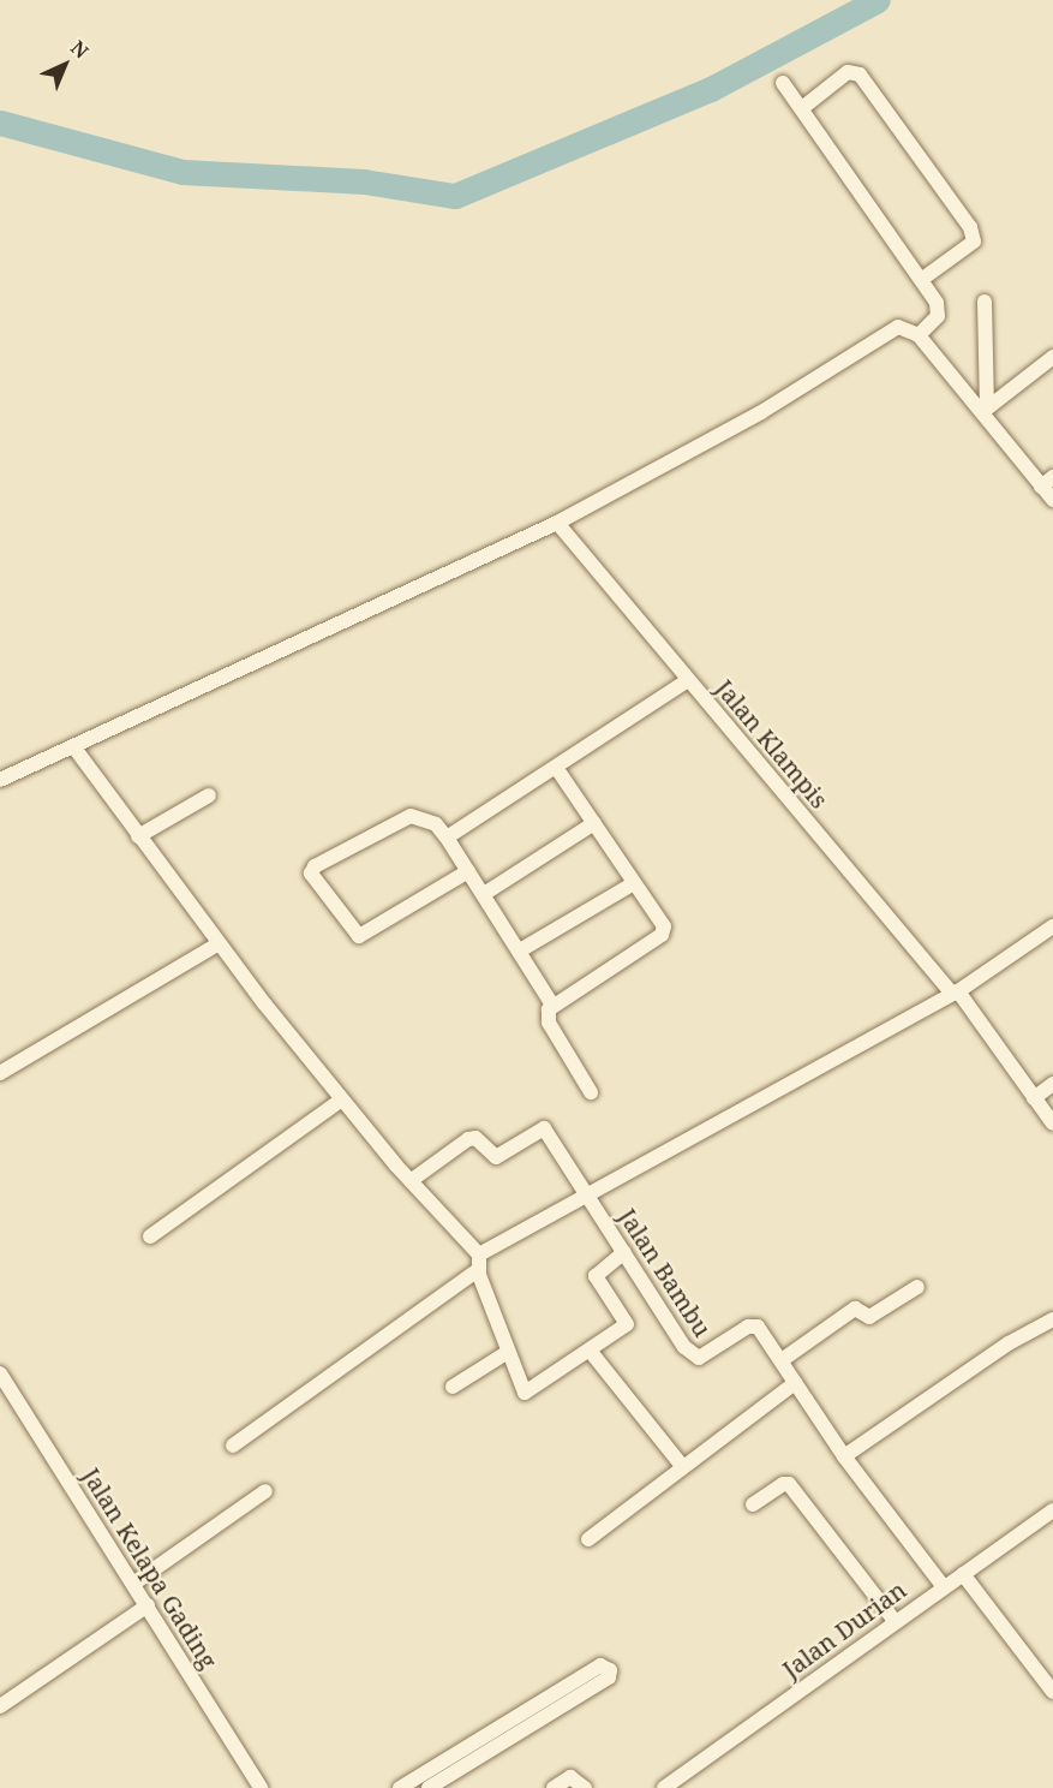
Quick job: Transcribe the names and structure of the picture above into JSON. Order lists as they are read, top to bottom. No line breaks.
{"streets":{"street":["Jalan Klampis","Jalan Bambu","Jalan Kelapa Gading","Jalan Durian"]},"crossings":[["Jalan Bambu","Jalan Durian"]],"north":"top right"}
